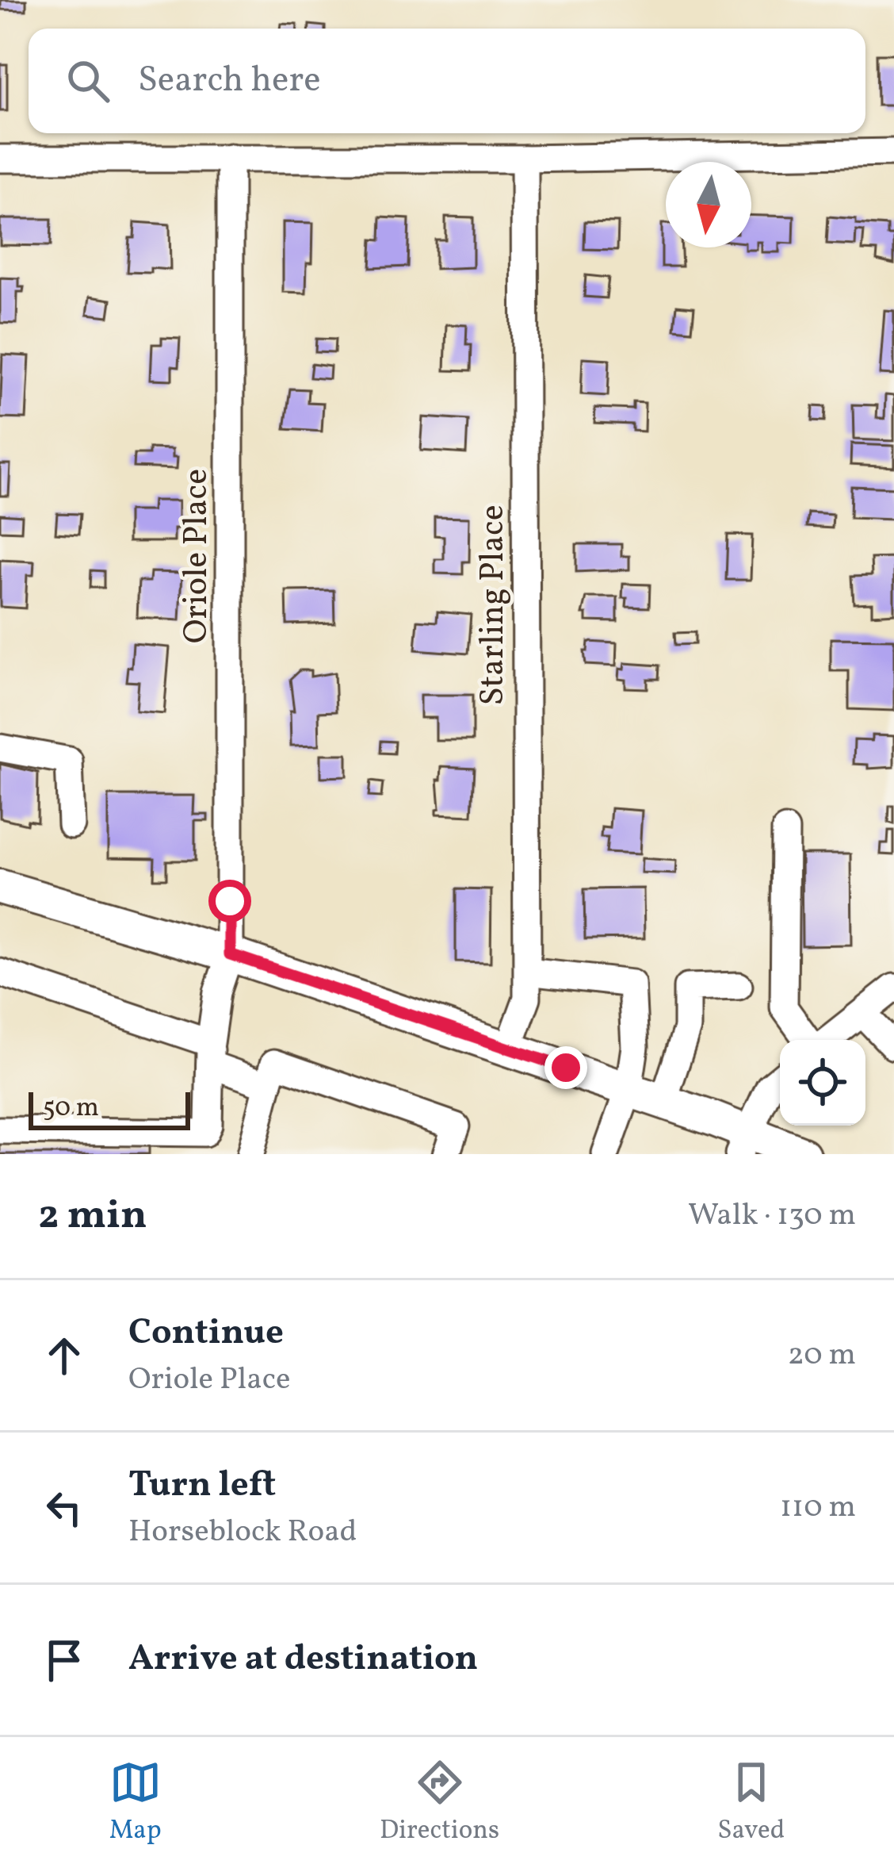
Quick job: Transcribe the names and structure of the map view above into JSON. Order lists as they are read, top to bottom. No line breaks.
{"streets":{"street":["Oriole Place","Starling Place"]},"scale_bar":"50 m","north":"bottom","page":{"search":"Search here","scale":"50 m","heading":["2 min","Walk · 130 m"],"list":[["Continue","Oriole Place","20 m"],["Turn left","Horseblock Road","110 m"],"Arrive at destination"],"nav":["Map","Directions","Saved"]}}
